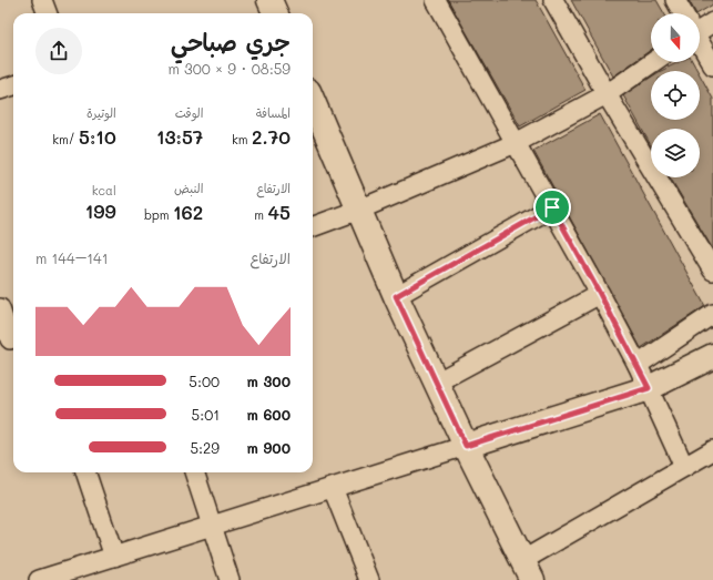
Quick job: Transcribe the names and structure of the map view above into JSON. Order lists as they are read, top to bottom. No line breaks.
{"north":"bottom","page":{"heading":["جري صباحي","08:59 · 9 × 300 m"],"stats":[["المسافة","2.70 km"],["الوقت","13:57"],["الوتيرة","5:10 /km"],["الارتفاع","45 m"],["النبض","162 bpm"],["kcal","199"]],"chart":["الارتفاع","141–144 m"],"list":[{"name":"300 m","note":"5:00"},{"name":"600 m","note":"5:01"},{"name":"900 m","note":"5:29"}]}}
